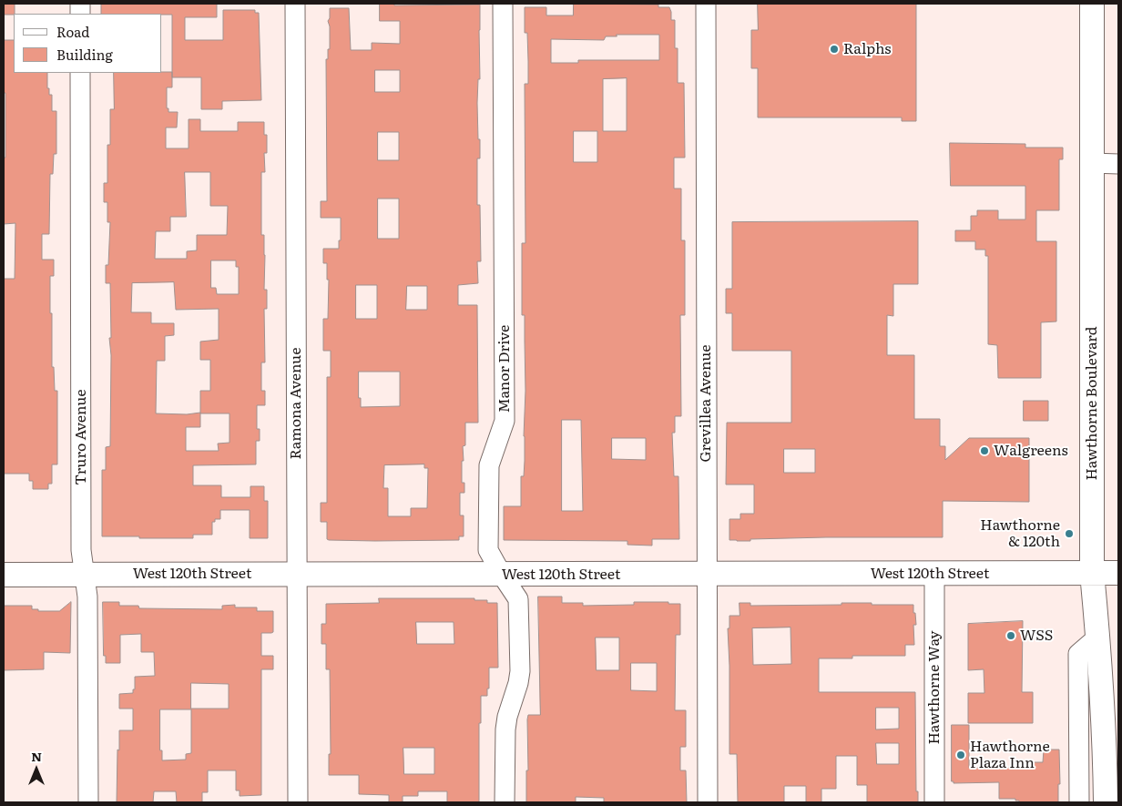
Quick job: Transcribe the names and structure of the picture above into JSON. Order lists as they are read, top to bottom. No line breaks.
{"streets":{"main road":["Hawthorne Boulevard","West 120th Street"],"street":["Manor Drive","Ramona Avenue","Grevillea Avenue","Truro Avenue","Hawthorne Way"]},"crossings":[["Manor Drive","West 120th Street"],["Ramona Avenue","West 120th Street"],["Grevillea Avenue","West 120th Street"],["Hawthorne Boulevard","West 120th Street"],["Truro Avenue","West 120th Street"],["West 120th Street","Hawthorne Way"]],"places":["Ralphs","Walgreens","Hawthorne & 120th","WSS","Hawthorne Plaza Inn"],"legend":["Road","Building"],"north":"top"}
